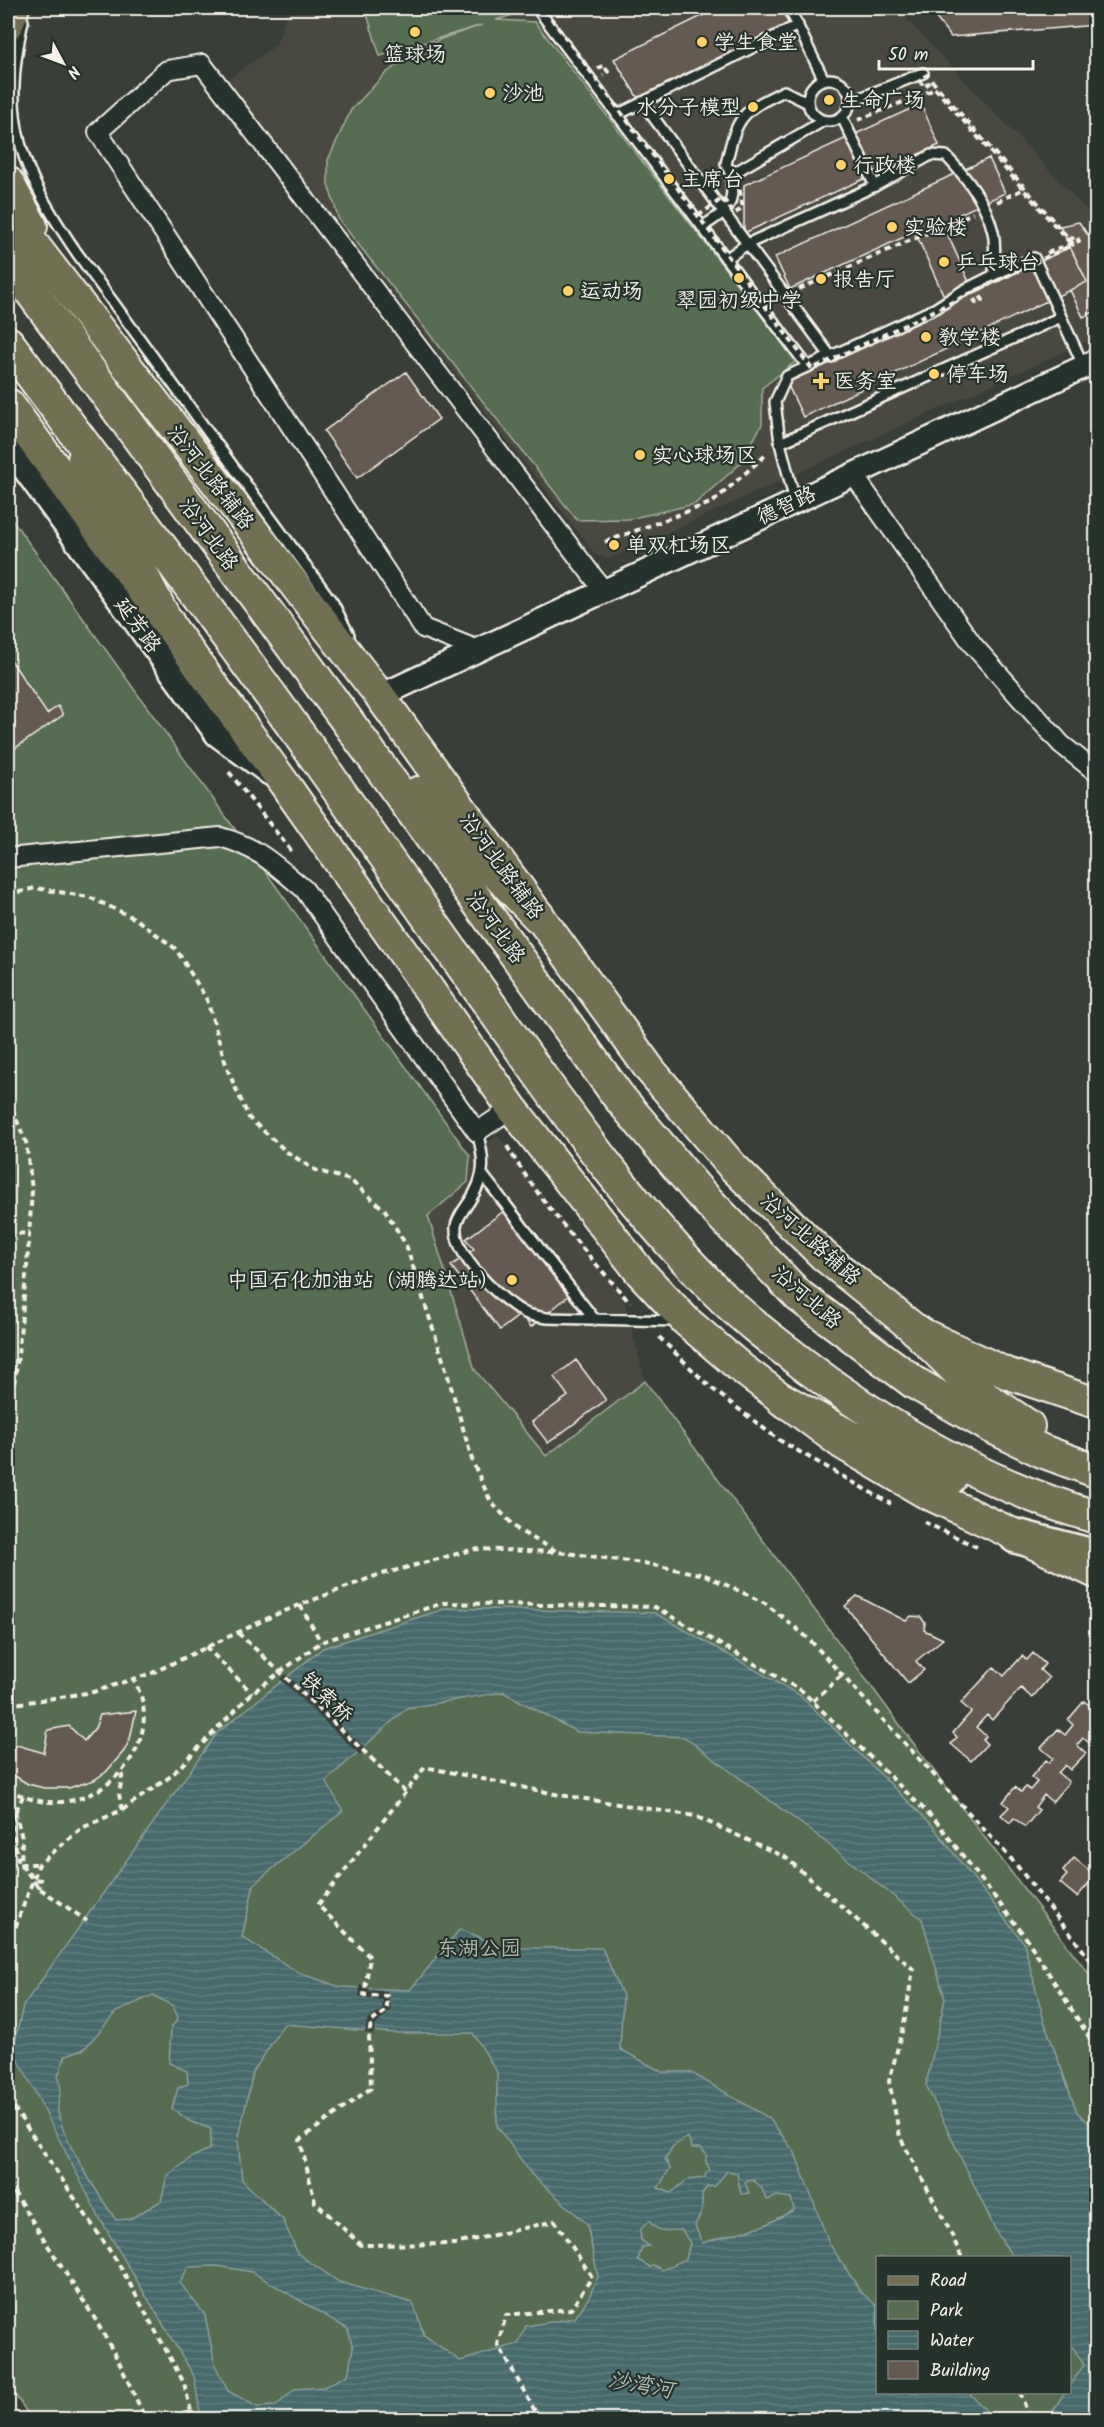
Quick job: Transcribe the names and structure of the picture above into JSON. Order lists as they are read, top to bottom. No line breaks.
{"streets":{"highway":["沿河北路"],"main road":["沿河北路辅路"],"street":["德智路","延芳路"],"path":["铁索桥"]},"crossings":[["沿河北路辅路","德智路"]],"water":["沙湾河"],"parks":["东湖公园"],"places":{"other":["篮球场","学生食堂","沙池","生命广场","水分子模型","行政楼","主席台","实验楼","乒乓球台","翠园初级中学","报告厅","运动场","教学楼","停车场","实心球场区","单双杠场区","中国石化加油站（湖腾达站）"],"health":["医务室"]},"legend":["Road","Park","Water","Building"],"scale_bar":"50 m","north":"bottom right"}
